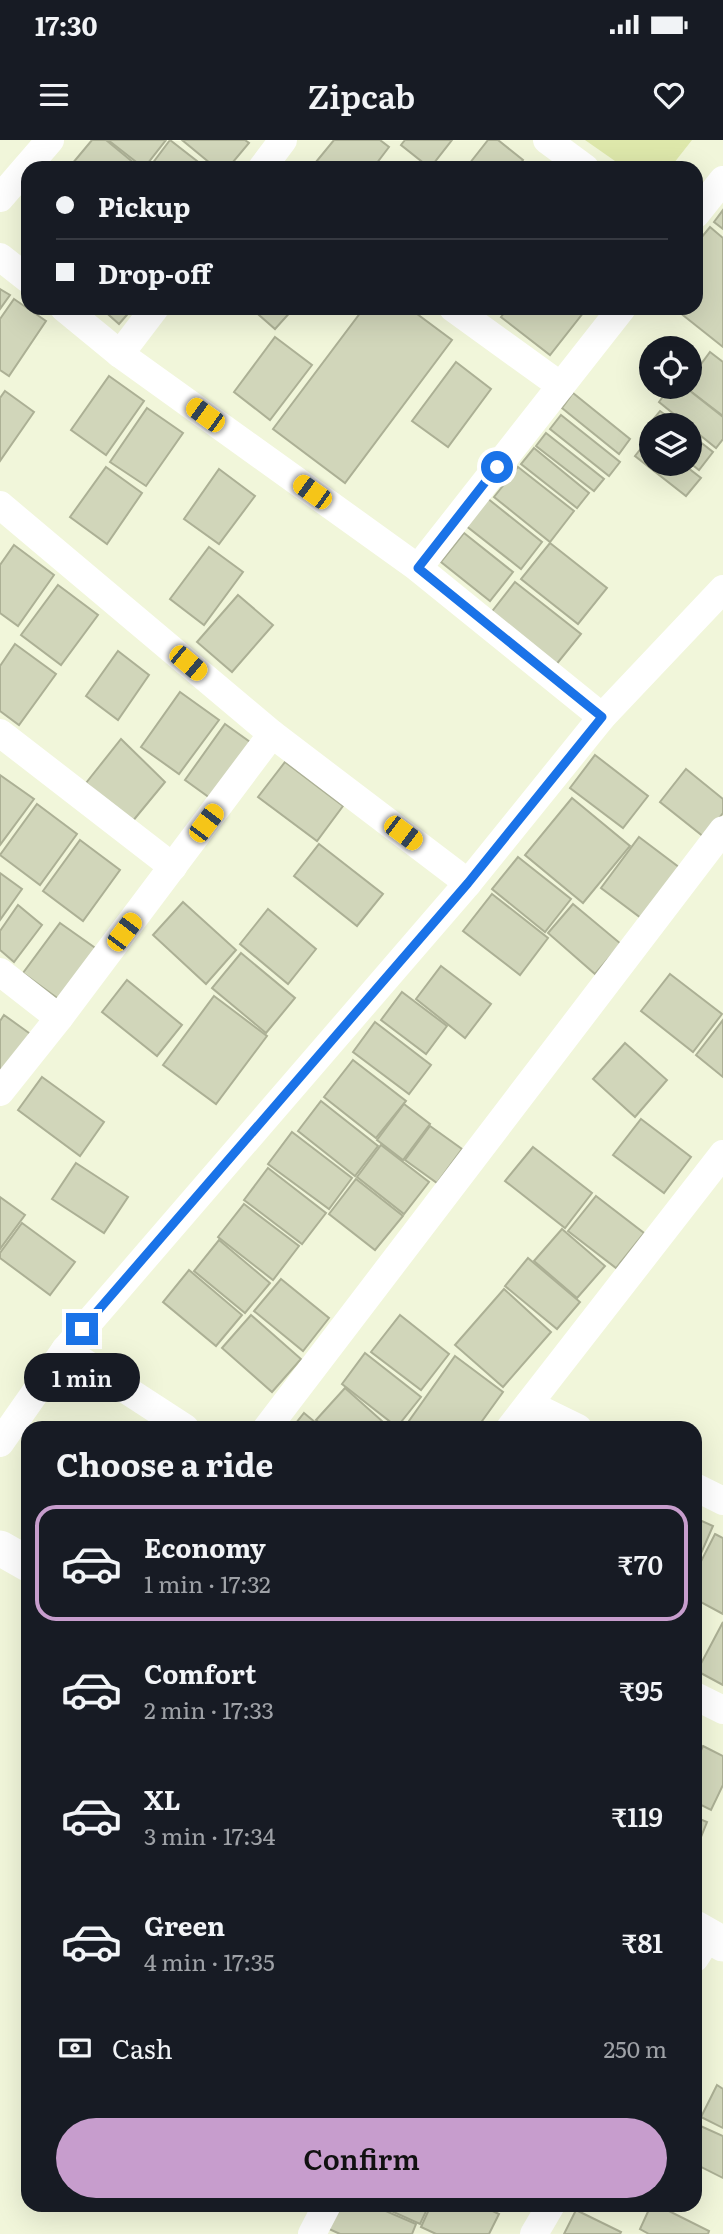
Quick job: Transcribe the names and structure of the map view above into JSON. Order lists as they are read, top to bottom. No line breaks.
{"page":{"status":"17:30","header":"Zipcab","banner":["Pickup","Drop-off"],"bubble":"1 min","heading":"Choose a ride","list":[{"name":"Economy","note":"1 min · 17:32","value":"₹70"},{"name":"Comfort","note":"2 min · 17:33","value":"₹95"},{"name":"XL","note":"3 min · 17:34","value":"₹119"},{"name":"Green","note":"4 min · 17:35","value":"₹81"}],"pay":["Cash","250 m"],"buttons":"Confirm"}}
